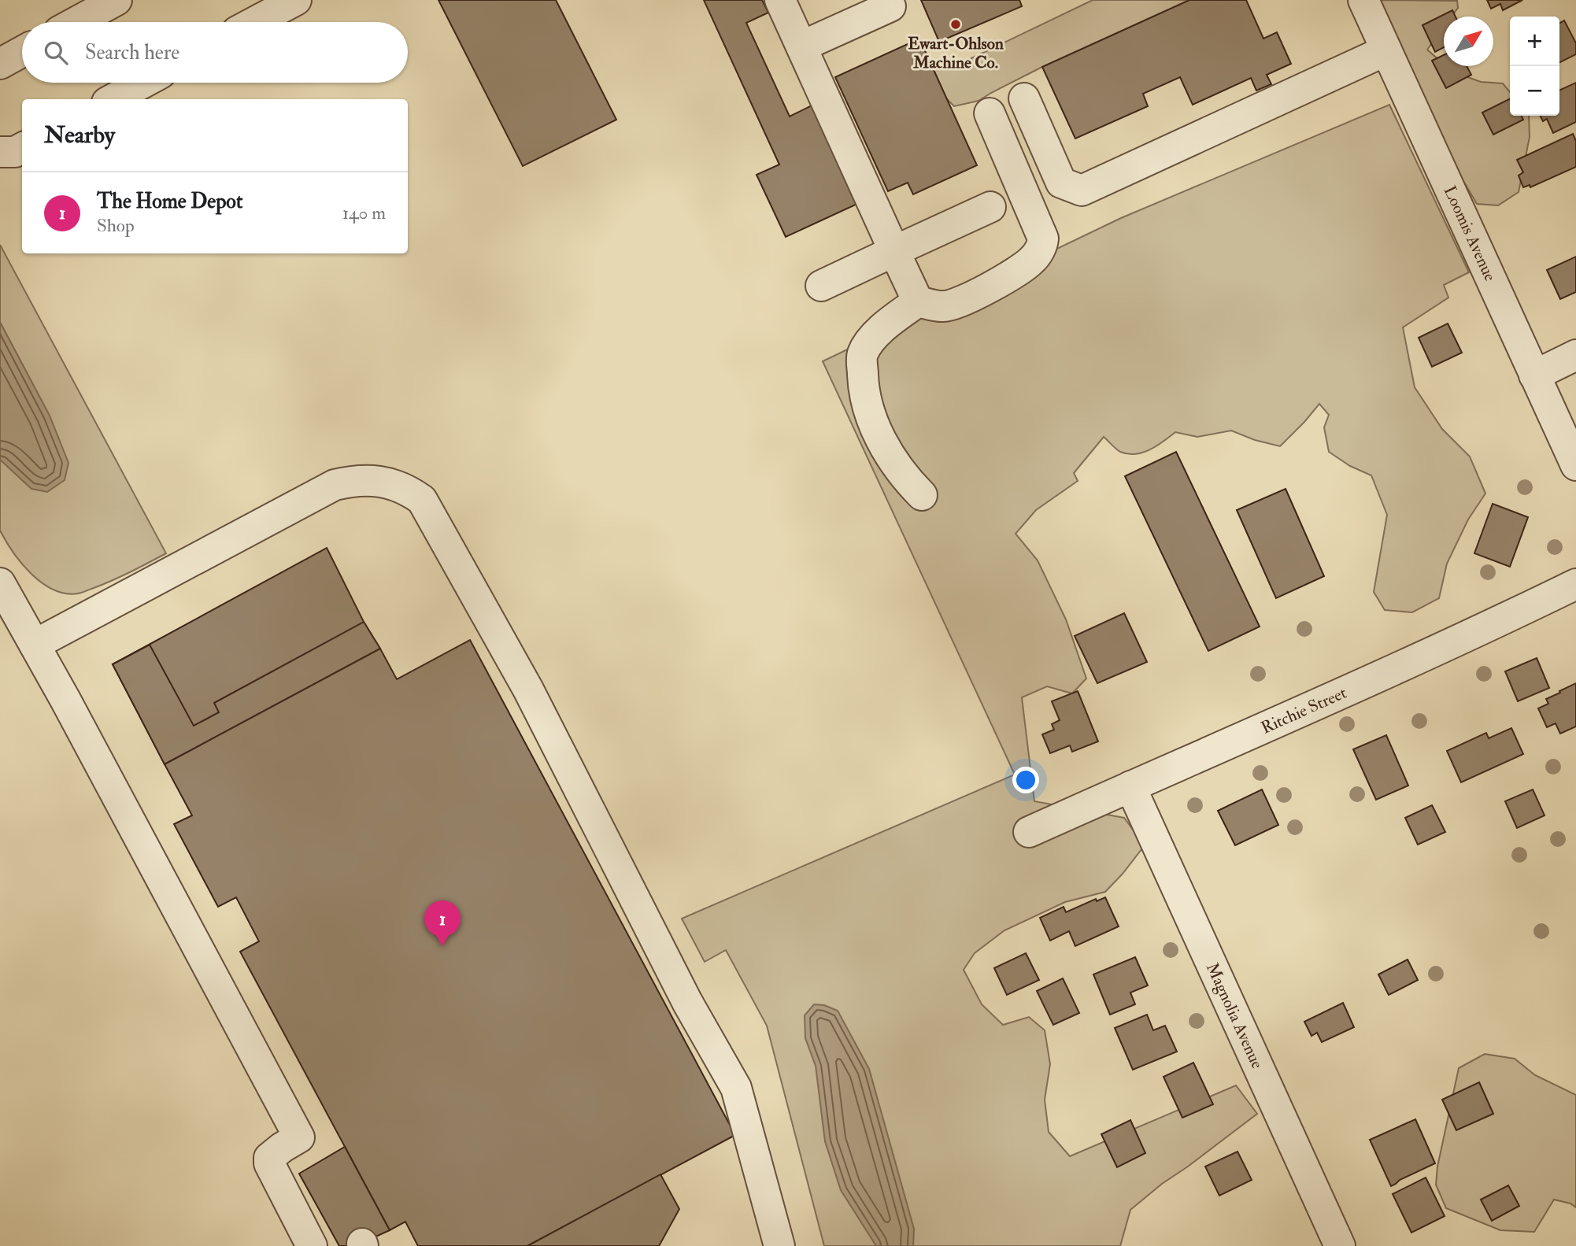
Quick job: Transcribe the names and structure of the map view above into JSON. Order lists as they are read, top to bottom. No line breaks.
{"streets":{"street":["Loomis Avenue","Ritchie Street","Magnolia Avenue"]},"crossings":[["Ritchie Street","Magnolia Avenue"]],"places":["Ewart-Ohlson Machine Co."],"north":"top right","page":{"map_buttons":["+","−"],"search":"Search here","heading":"Nearby","list":[{"mark":"1","name":"The Home Depot","note":"Shop","value":"140 m"}],"pins":"1"}}
